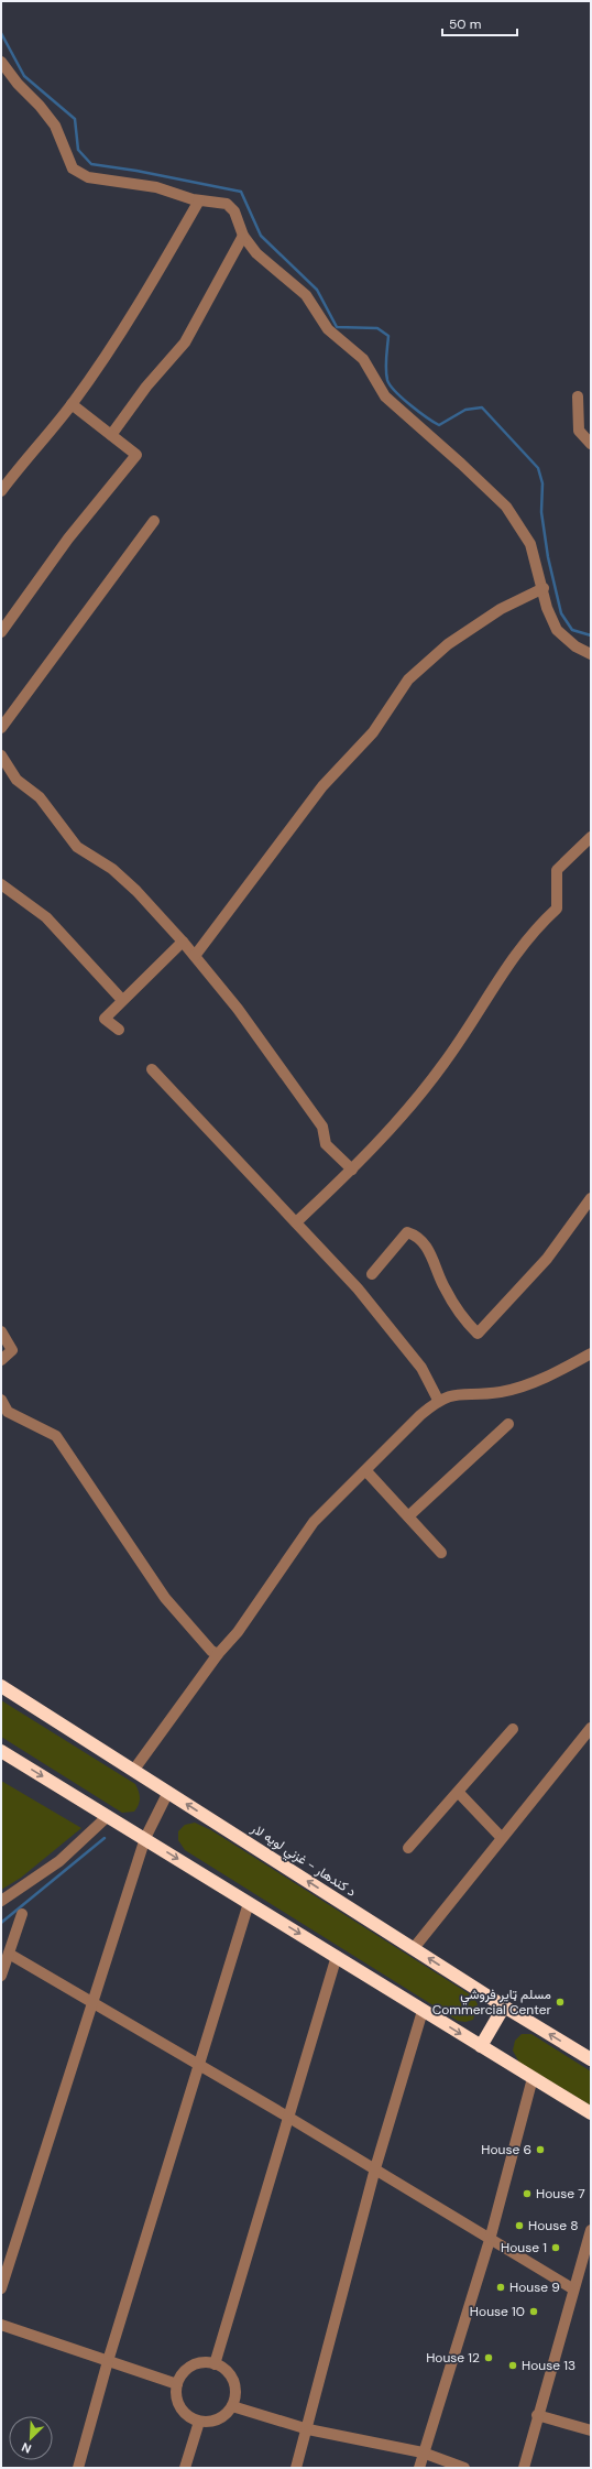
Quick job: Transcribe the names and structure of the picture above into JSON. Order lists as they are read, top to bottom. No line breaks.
{"streets":{"highway":["د کندهار - غزني لويه لار"]},"places":["مسلم ټایر فروشي Commercial Center","House 6","House 7","House 8","House 1","House 9","House 10","House 12","House 13"],"scale_bar":"50 m","north":"bottom left"}
